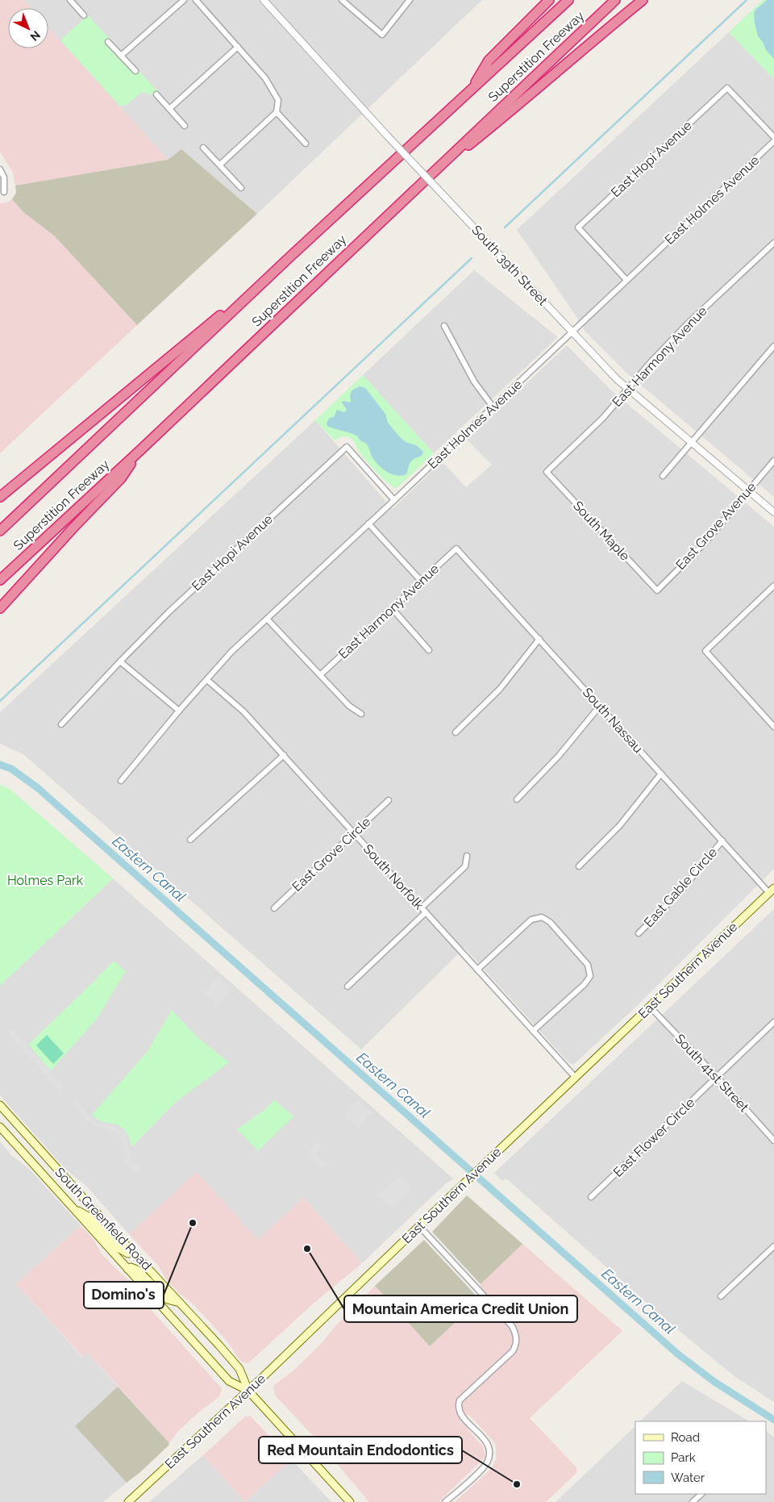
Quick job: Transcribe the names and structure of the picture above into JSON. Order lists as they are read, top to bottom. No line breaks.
{"streets":{"highway":["Superstition Freeway"],"main road":["East Southern Avenue","South Greenfield Road"],"street":["East Hopi Avenue","East Holmes Avenue","South 39th Street","East Harmony Avenue","East Grove Avenue","South Maple","South Nassau","East Grove Circle","South Norfolk","East Gable Circle","South 41st Street","East Flower Circle"]},"crossings":[["East Hopi Avenue","East Holmes Avenue"],["East Holmes Avenue","South 39th Street"],["East Holmes Avenue","South Norfolk"],["South 39th Street","East Harmony Avenue"],["South 39th Street","East Grove Avenue"],["East Harmony Avenue","South Maple"],["East Harmony Avenue","South Nassau"],["East Grove Avenue","South Maple"],["South Nassau","East Gable Circle"],["South Nassau","East Southern Avenue"],["East Grove Circle","South Norfolk"],["South Norfolk","East Southern Avenue"],["East Southern Avenue","South 41st Street"],["East Southern Avenue","South Greenfield Road"],["South 41st Street","East Flower Circle"]],"water":["Eastern Canal"],"parks":["Holmes Park"],"places":["Domino's","Mountain America Credit Union","Red Mountain Endodontics"],"legend":["Road","Park","Water"],"north":"bottom right"}
